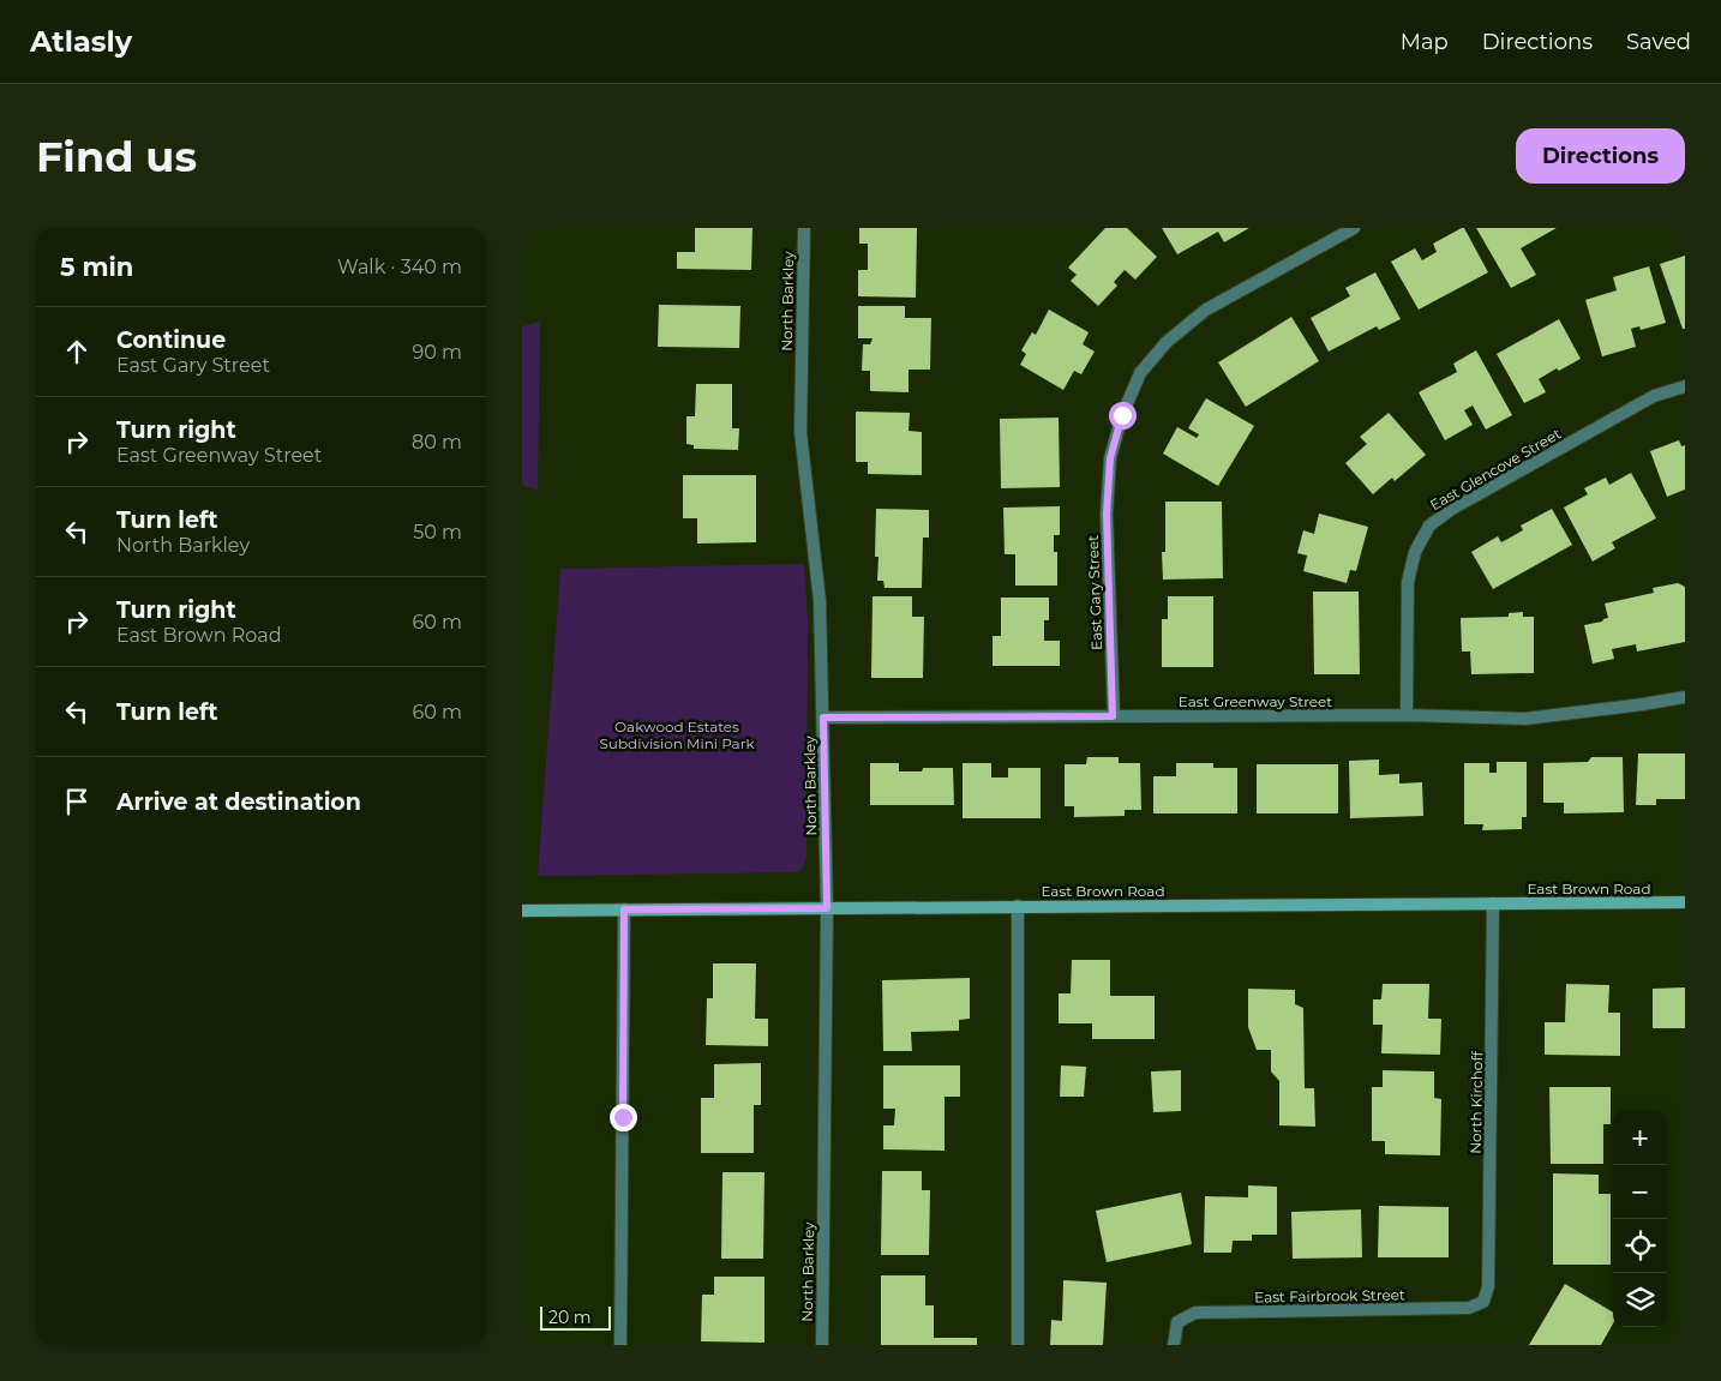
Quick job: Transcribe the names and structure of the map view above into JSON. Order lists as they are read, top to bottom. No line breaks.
{"streets":{"main road":["East Brown Road"],"street":["North Barkley","East Glencove Street","East Gary Street","East Greenway Street","North Kirchoff","East Fairbrook Street"]},"crossings":[["North Barkley","East Greenway Street"],["North Barkley","East Brown Road"],["East Glencove Street","East Greenway Street"],["East Gary Street","East Greenway Street"],["East Brown Road","North Kirchoff"],["North Kirchoff","East Fairbrook Street"]],"parks":["Oakwood Estates Subdivision Mini Park"],"scale_bar":"20 m","page":{"header":"Atlasly","nav":["Map","Directions","Saved"],"buttons":"Directions","title":"Find us","heading":["5 min","Walk · 340 m"],"list":[["Continue","East Gary Street","90 m"],["Turn right","East Greenway Street","80 m"],["Turn left","North Barkley","50 m"],["Turn right","East Brown Road","60 m"],["Turn left","60 m"],"Arrive at destination"],"map_buttons":["+","−"],"scale":"20 m"}}
